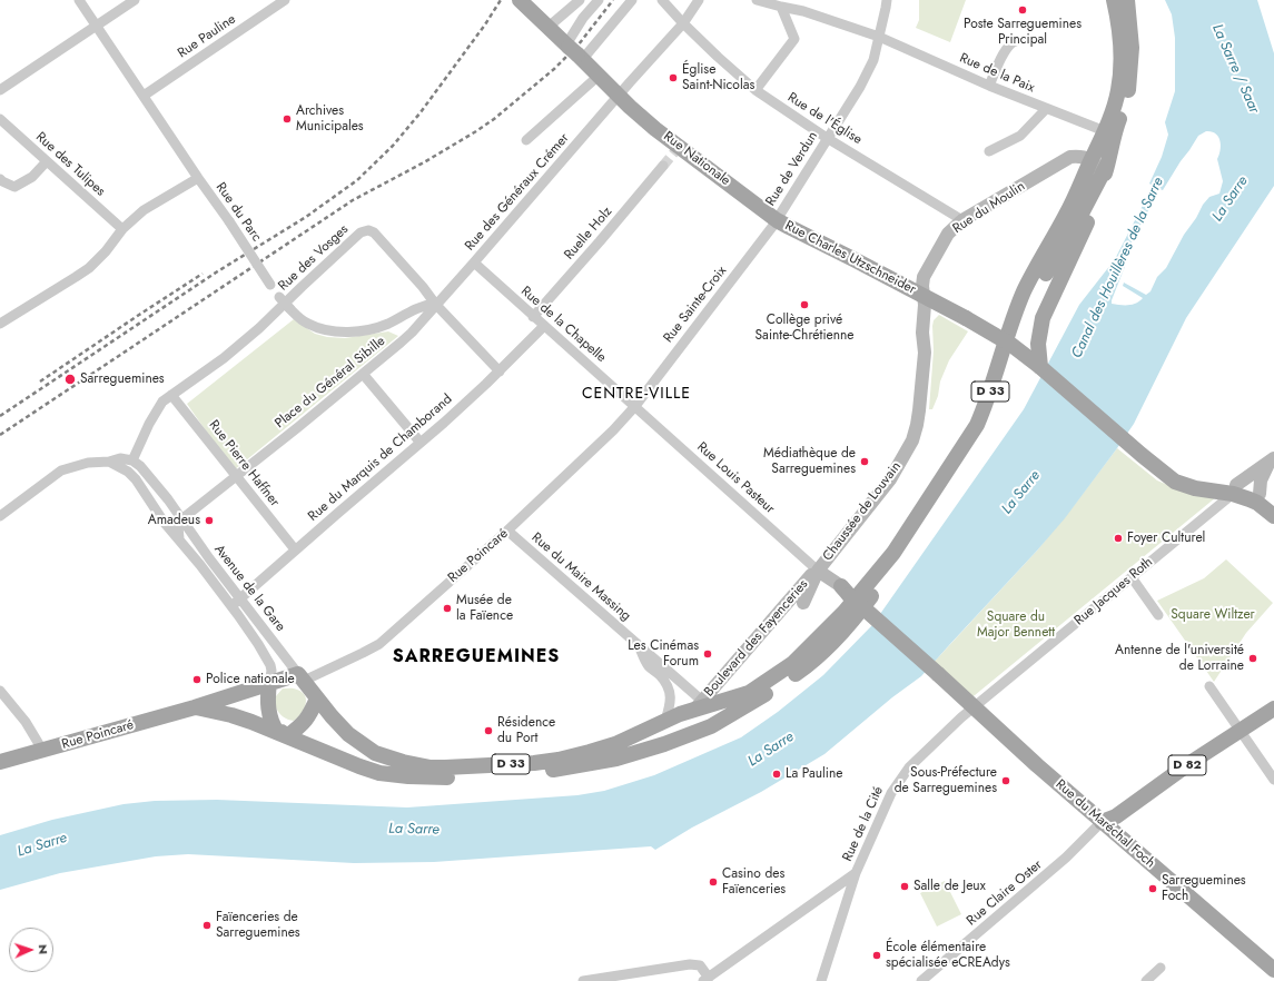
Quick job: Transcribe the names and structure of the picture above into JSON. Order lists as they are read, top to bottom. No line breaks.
{"streets":{"main road":["Rue Nationale","Rue Charles Utzschneider","D 33","Rue Poincaré","Boulevard des Fayenceries","D 82","Rue du Maréchal Foch"],"street":["Rue Pauline","Rue de la Paix","Rue de l'Église","Rue des Tulipes","Rue de Verdun","Rue des Généraux Crémer","Rue du Moulin","Rue du Parc","Ruelle Holz","Rue des Vosges","Rue Sainte-Croix","Rue de la Chapelle","Place du Général Sibille","Rue du Marquis de Chamborand","Rue Pierre Haffner","Rue Louis Pasteur","Chaussée de Louvain","Rue du Maire Massing","Avenue de la Gare","Rue Jacques Roth","Rue de la Cité","Rue Claire Oster"]},"crossings":[["Rue Pauline","Rue du Parc"],["Rue de la Paix","Rue de Verdun"],["Rue de la Paix","D 33"],["Rue de l'Église","Rue de Verdun"],["Rue de l'Église","Rue des Généraux Crémer"],["Rue de l'Église","Rue du Moulin"],["Rue Nationale","Rue de Verdun"],["Rue Nationale","Rue des Généraux Crémer"],["Rue Nationale","Rue Charles Utzschneider"],["Rue Nationale","Rue Sainte-Croix"],["Rue de Verdun","Rue Charles Utzschneider"],["Rue de Verdun","Rue Sainte-Croix"],["Rue des Généraux Crémer","Rue du Parc"],["Rue des Généraux Crémer","Rue des Vosges"],["Rue des Généraux Crémer","Rue de la Chapelle"],["Rue des Généraux Crémer","Place du Général Sibille"],["Rue du Moulin","Rue Charles Utzschneider"],["Rue du Moulin","D 33"],["Rue du Moulin","Chaussée de Louvain"],["Rue du Parc","Rue des Vosges"],["Rue du Parc","Place du Général Sibille"],["Ruelle Holz","Rue de la Chapelle"],["Rue des Vosges","Place du Général Sibille"],["Rue des Vosges","Rue du Marquis de Chamborand"],["Rue des Vosges","Rue Pierre Haffner"],["Rue des Vosges","Avenue de la Gare"],["Rue Charles Utzschneider","Rue Sainte-Croix"],["Rue Charles Utzschneider","Chaussée de Louvain"],["Rue Sainte-Croix","Rue de la Chapelle"],["Rue Sainte-Croix","Rue Louis Pasteur"],["Rue Sainte-Croix","Rue Poincaré"],["Rue de la Chapelle","Rue du Marquis de Chamborand"],["Rue de la Chapelle","Rue Louis Pasteur"],["Rue de la Chapelle","Rue Poincaré"],["Place du Général Sibille","Rue Pierre Haffner"],["Place du Général Sibille","Avenue de la Gare"],["D 33","Rue Poincaré"],["D 33","Rue du Maire Massing"],["D 33","Avenue de la Gare"],["D 33","Boulevard des Fayenceries"],["Rue du Marquis de Chamborand","Rue Pierre Haffner"],["Rue du Marquis de Chamborand","Avenue de la Gare"],["Rue Louis Pasteur","Chaussée de Louvain"],["Rue Louis Pasteur","Rue Poincaré"],["Rue Louis Pasteur","Boulevard des Fayenceries"],["Chaussée de Louvain","Boulevard des Fayenceries"],["Rue Poincaré","Rue du Maire Massing"],["Rue Poincaré","Avenue de la Gare"],["Rue Poincaré","Boulevard des Fayenceries"],["Rue du Maire Massing","Boulevard des Fayenceries"],["Avenue de la Gare","Boulevard des Fayenceries"],["Rue Jacques Roth","Rue de la Cité"],["Rue Jacques Roth","Rue du Maréchal Foch"],["D 82","Rue du Maréchal Foch"],["D 82","Rue Claire Oster"],["Rue de la Cité","Rue du Maréchal Foch"],["Rue du Maréchal Foch","Rue Claire Oster"]],"districts":["CENTRE-VILLE","SARREGUEMINES"],"water":["La Sarre / Saar","La Sarre","Canal des Houillères de la Sarre"],"parks":["Square Wiltzer","Square du Major Bennett"],"places":["Poste Sarreguemines Principal","Église Saint-Nicolas","Archives Municipales","Collège privé Sainte-Chrétienne","Sarreguemines","Médiathèque de Sarreguemines","Amadeus","Foyer Culturel","Musée de la Faïence","Les Cinémas Forum","Antenne de l'université de Lorraine","Police nationale","Résidence du Port","La Pauline","Sous-Préfecture de Sarreguemines","Casino des Faïenceries","Salle de Jeux","Sarreguemines Foch","Faïenceries de Sarreguemines","École élémentaire spécialisée eCREAdys"],"north":"right"}
